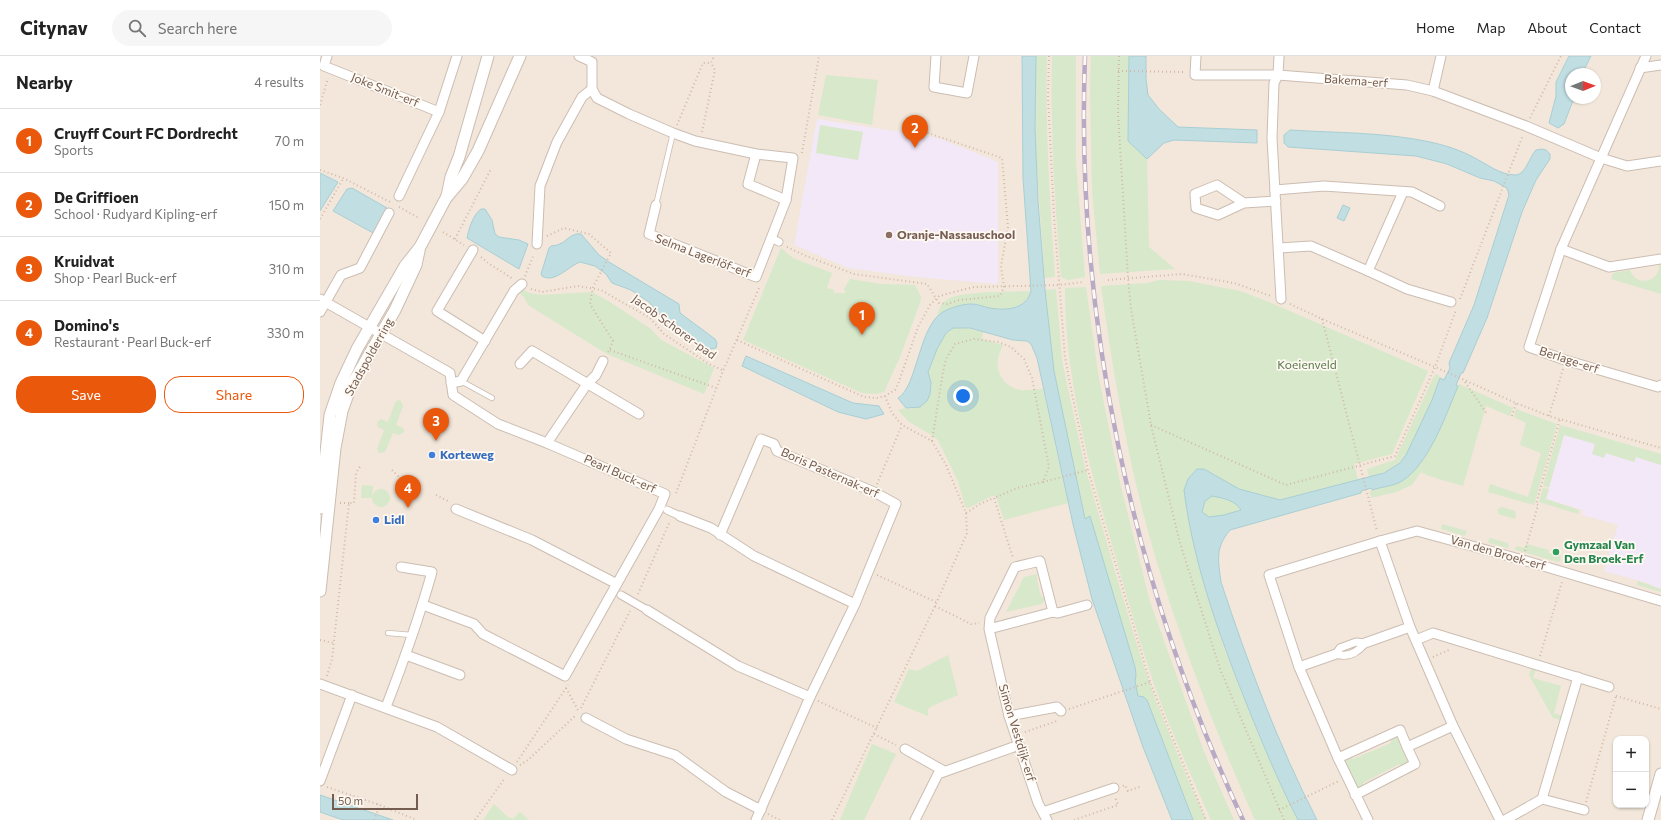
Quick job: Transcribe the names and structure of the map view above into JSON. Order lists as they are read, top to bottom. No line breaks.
{"streets":{"street":["Bakema-erf","Joke Smit-erf","Selma Lagerlöf-erf","Stadspolderring","Berlage-erf","Boris Pasternak-erf","Pearl Buck-erf","Van den Broek-erf","Simon Vestdijk-erf"],"path":["Jacob Schorer-pad"]},"crossings":[["Bakema-erf","Berlage-erf"],["Stadspolderring","Pearl Buck-erf"]],"parks":["Koeienveld"],"places":["Oranje-Nassauschool","Korteweg","Lidl","Gymzaal Van Den Broek-Erf"],"scale_bar":"50 m","north":"right","page":{"header":"Citynav","search":"Search here","nav":["Home","Map","About","Contact"],"heading":["Nearby","4 results"],"list":[{"mark":"1","name":"Cruyff Court FC Dordrecht","note":"Sports","value":"70 m"},{"mark":"2","name":"De Griffioen","note":"School · Rudyard Kipling-erf","value":"150 m"},{"mark":"3","name":"Kruidvat","note":"Shop · Pearl Buck-erf","value":"310 m"},{"mark":"4","name":"Domino's","note":"Restaurant · Pearl Buck-erf","value":"330 m"}],"pins":["2","1","3","4"],"buttons":["Save","Share"],"map_buttons":["+","−"],"scale":"50 m"}}
